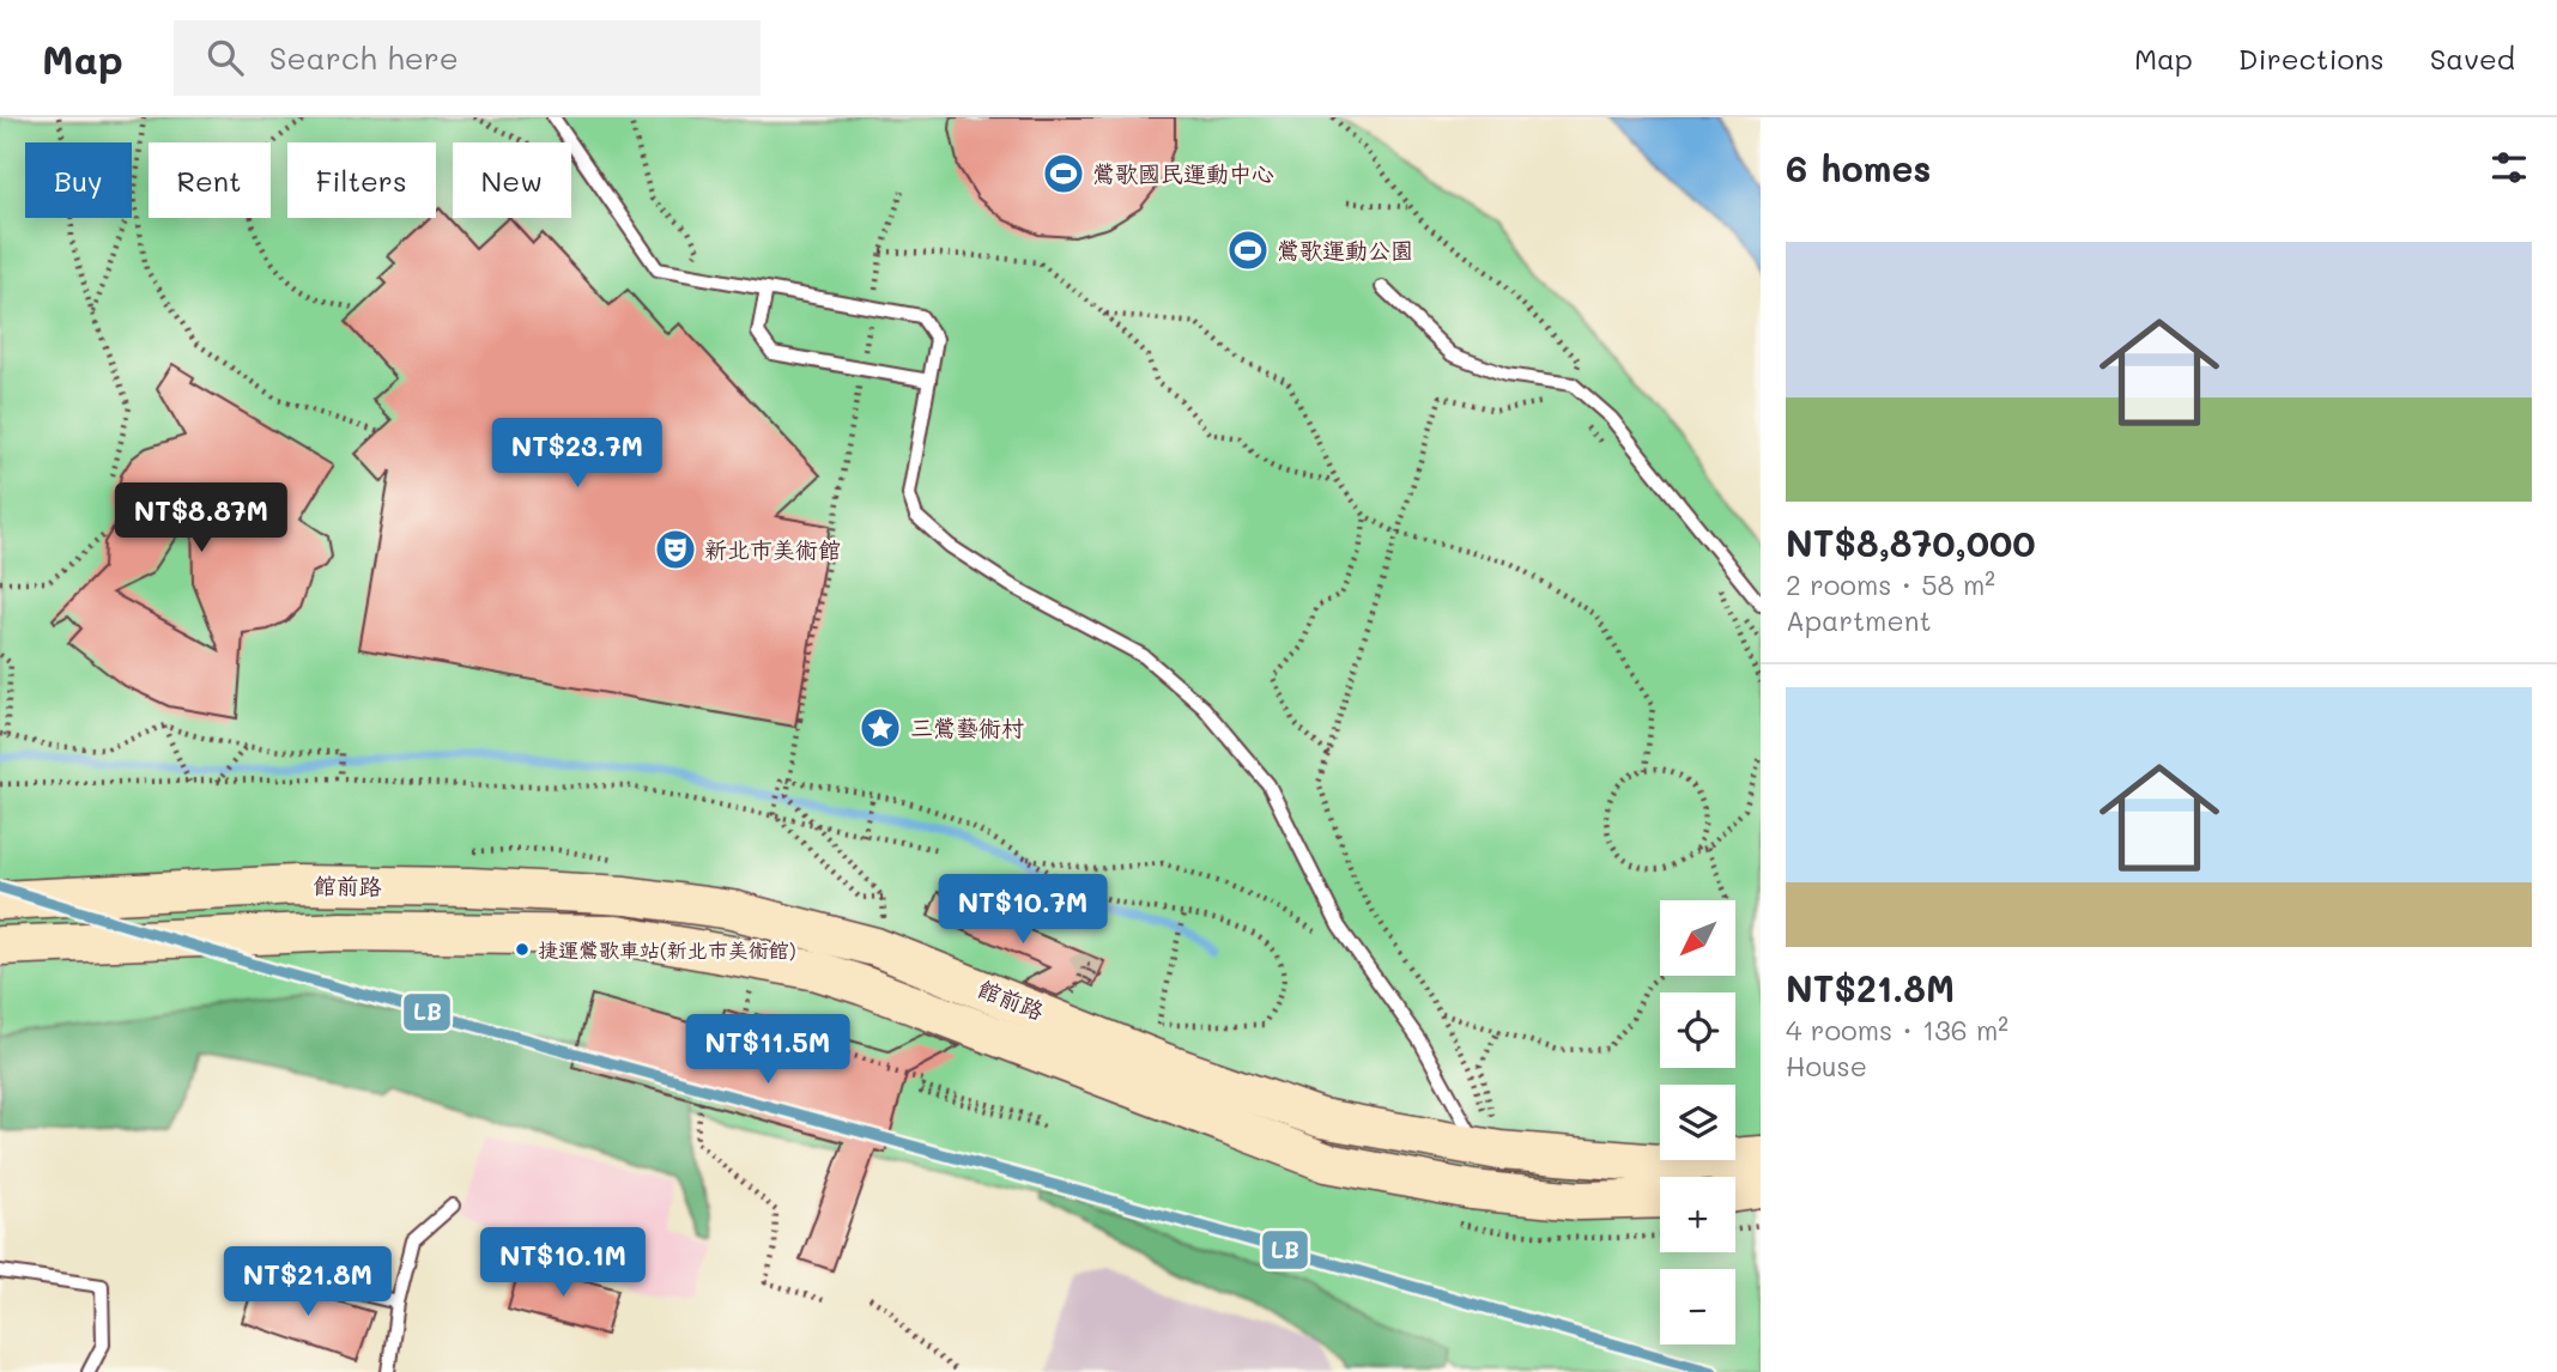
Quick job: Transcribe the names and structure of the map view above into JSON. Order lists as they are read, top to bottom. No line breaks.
{"streets":{"street":["館前路"]},"places":{"sports":["鶯歌國民運動中心","鶯歌運動公園"],"theatre":["新北市美術館"],"place":["三鶯藝術村"],"other":["捷運鶯歌車站(新北市美術館)"]},"lines":["transit line LB"],"north":"bottom left","page":{"header":"Map","search":"Search here","nav":["Map","Directions","Saved"],"heading":"6 homes","chip":["Buy","Rent","Filters","New"],"list":[{"name":"NT$8,870,000","note":"2 rooms · 58 m² · Apartment"},{"name":"NT$21.8M","note":"4 rooms · 136 m² · House"}],"price":["NT$23.7M","NT$8.87M","NT$10.7M","NT$11.5M","NT$10.1M","NT$21.8M"],"map_buttons":["+","−"]}}
